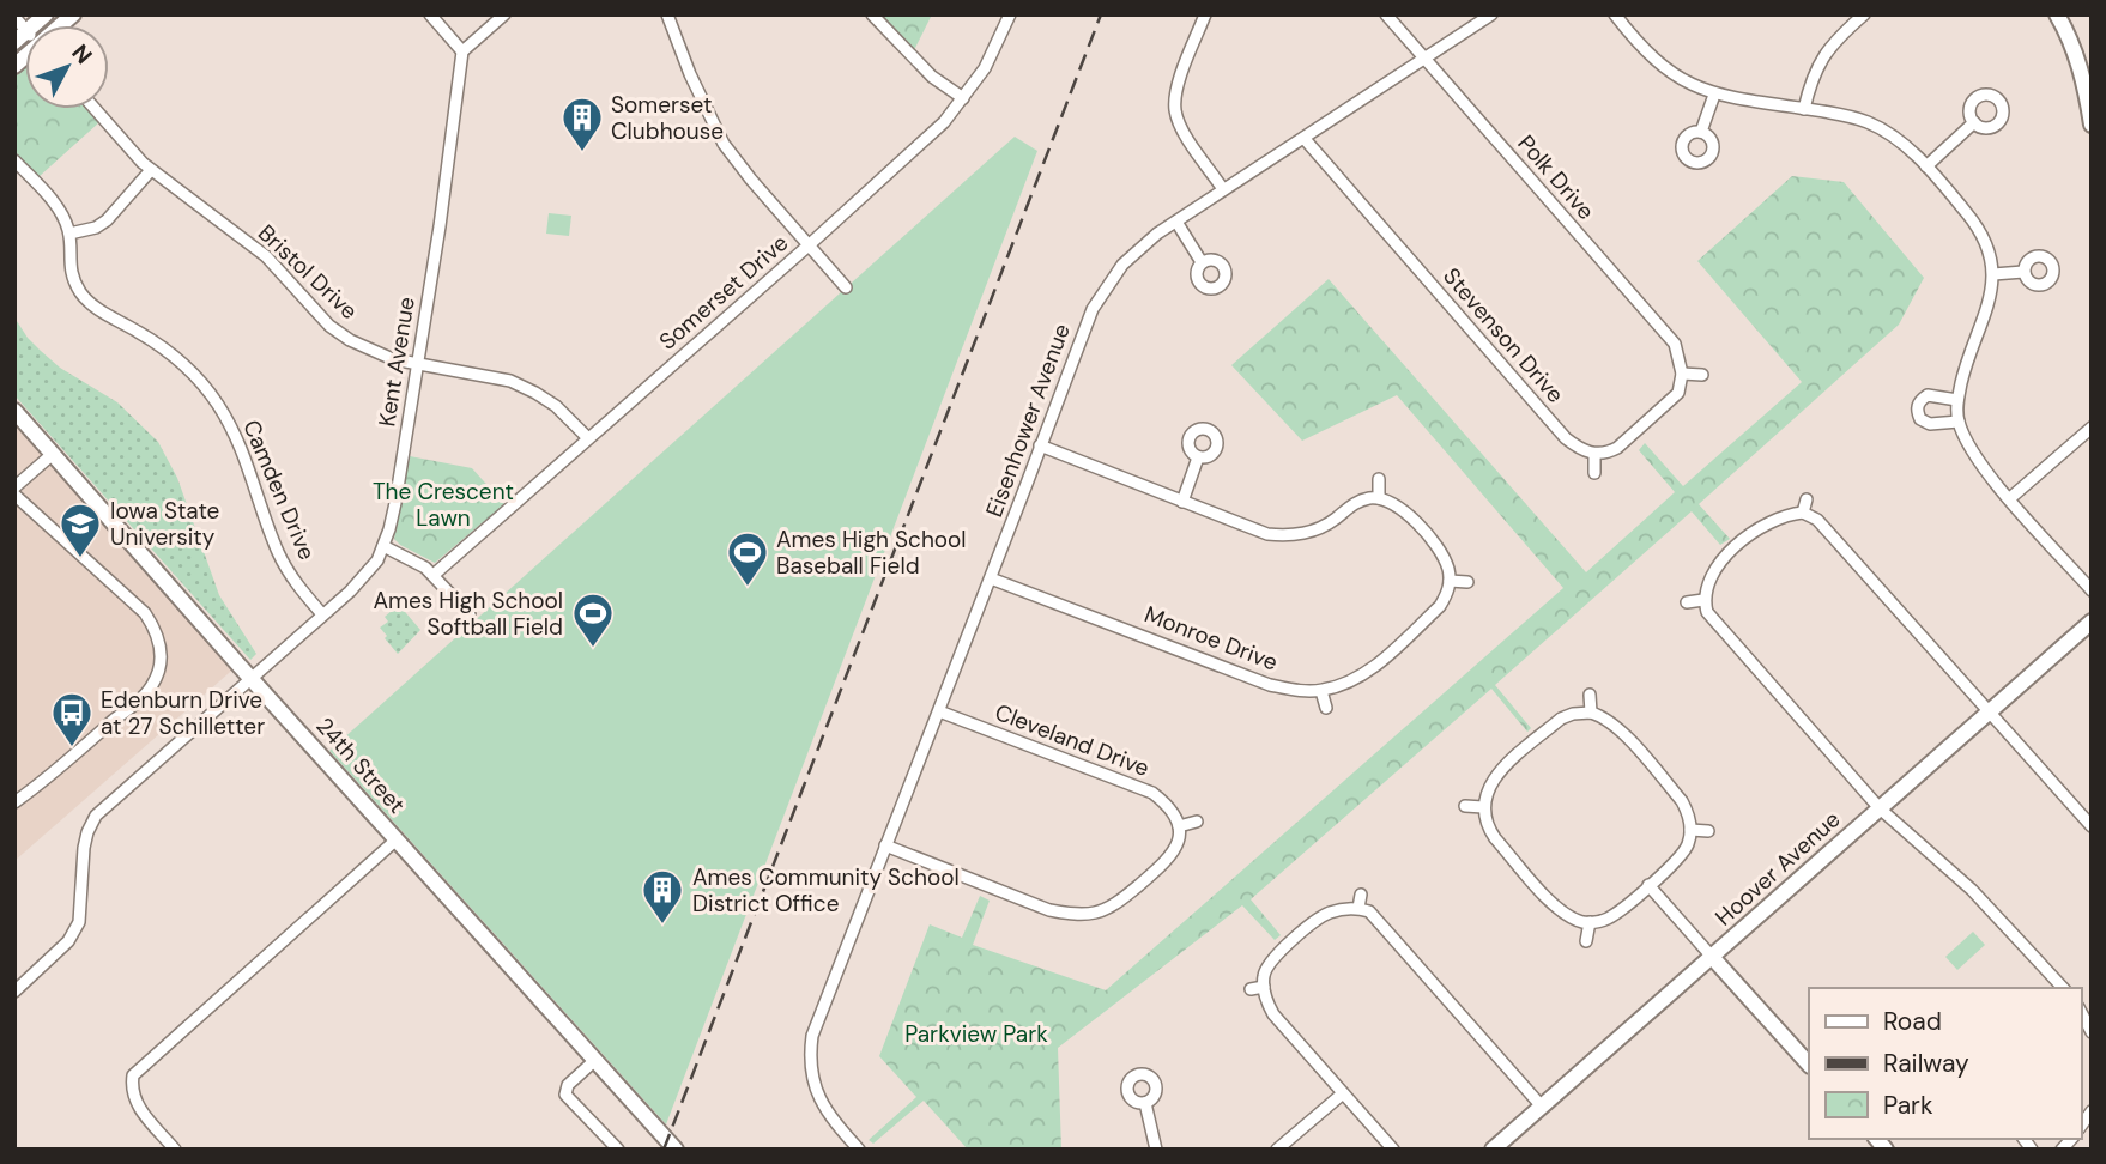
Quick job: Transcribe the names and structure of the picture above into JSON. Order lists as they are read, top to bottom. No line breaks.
{"streets":{"main road":["24th Street","Hoover Avenue"],"street":["Polk Drive","Bristol Drive","Somerset Drive","Stevenson Drive","Kent Avenue","Eisenhower Avenue","Camden Drive","Monroe Drive","Cleveland Drive"]},"crossings":[["Polk Drive","Eisenhower Avenue"],["Bristol Drive","Somerset Drive"],["Bristol Drive","Kent Avenue"],["Stevenson Drive","Eisenhower Avenue"],["Kent Avenue","Camden Drive"],["Kent Avenue","24th Street"],["Eisenhower Avenue","Monroe Drive"],["Eisenhower Avenue","Cleveland Drive"]],"parks":["The Crescent Lawn","Parkview Park"],"places":{"building":["Somerset Clubhouse","Ames Community School District Office"],"school or university":["Iowa State University"],"sports":["Ames High School Baseball Field","Ames High School Softball Field"],"bus stop":["Edenburn Drive at 27 Schilletter"]},"legend":["Road","Railway","Park"],"north":"top right"}
